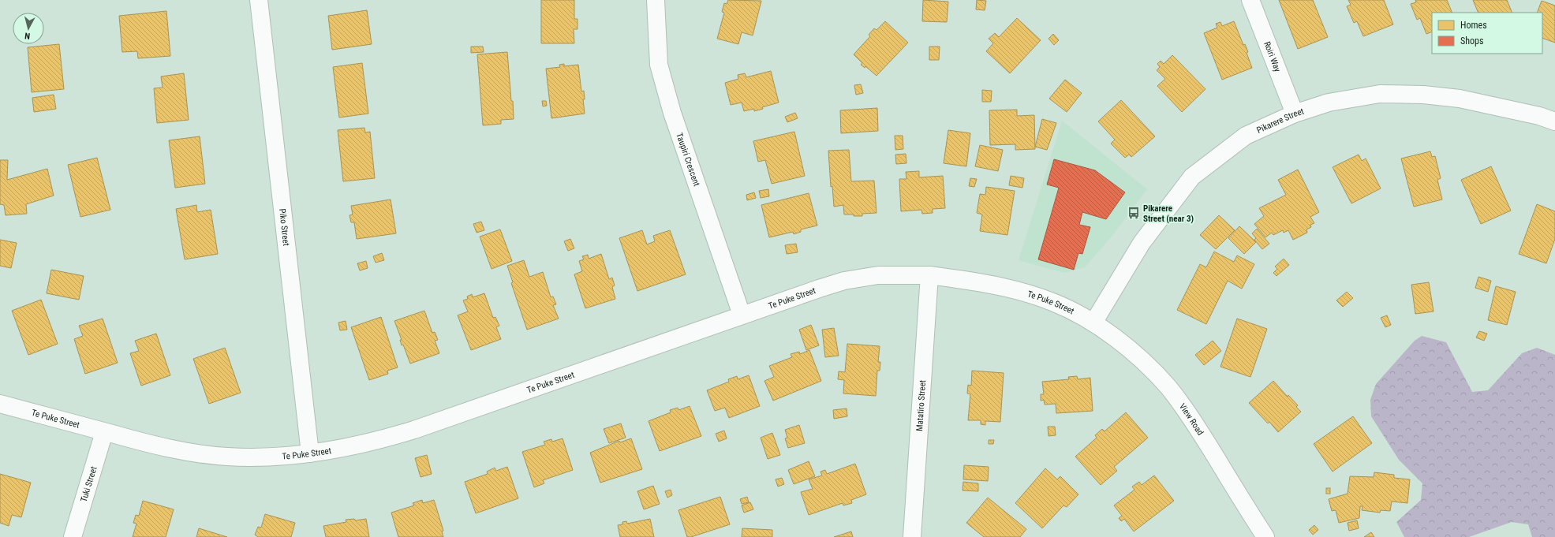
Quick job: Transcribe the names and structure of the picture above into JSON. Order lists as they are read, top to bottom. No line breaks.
{"streets":{"street":["Roiri Way","Pikarere Street","Taupiri Crescent","Piko Street","Te Puke Street","Matatiro Street","View Road","Tuki Street"]},"crossings":[["Roiri Way","Pikarere Street"],["Pikarere Street","Te Puke Street"],["Pikarere Street","View Road"],["Taupiri Crescent","Te Puke Street"],["Piko Street","Te Puke Street"],["Te Puke Street","Matatiro Street"],["Te Puke Street","View Road"],["Te Puke Street","Tuki Street"]],"places":{"bus stop":["Pikarere Street (near 3)"]},"legend":["Homes","Shops"],"north":"bottom"}
